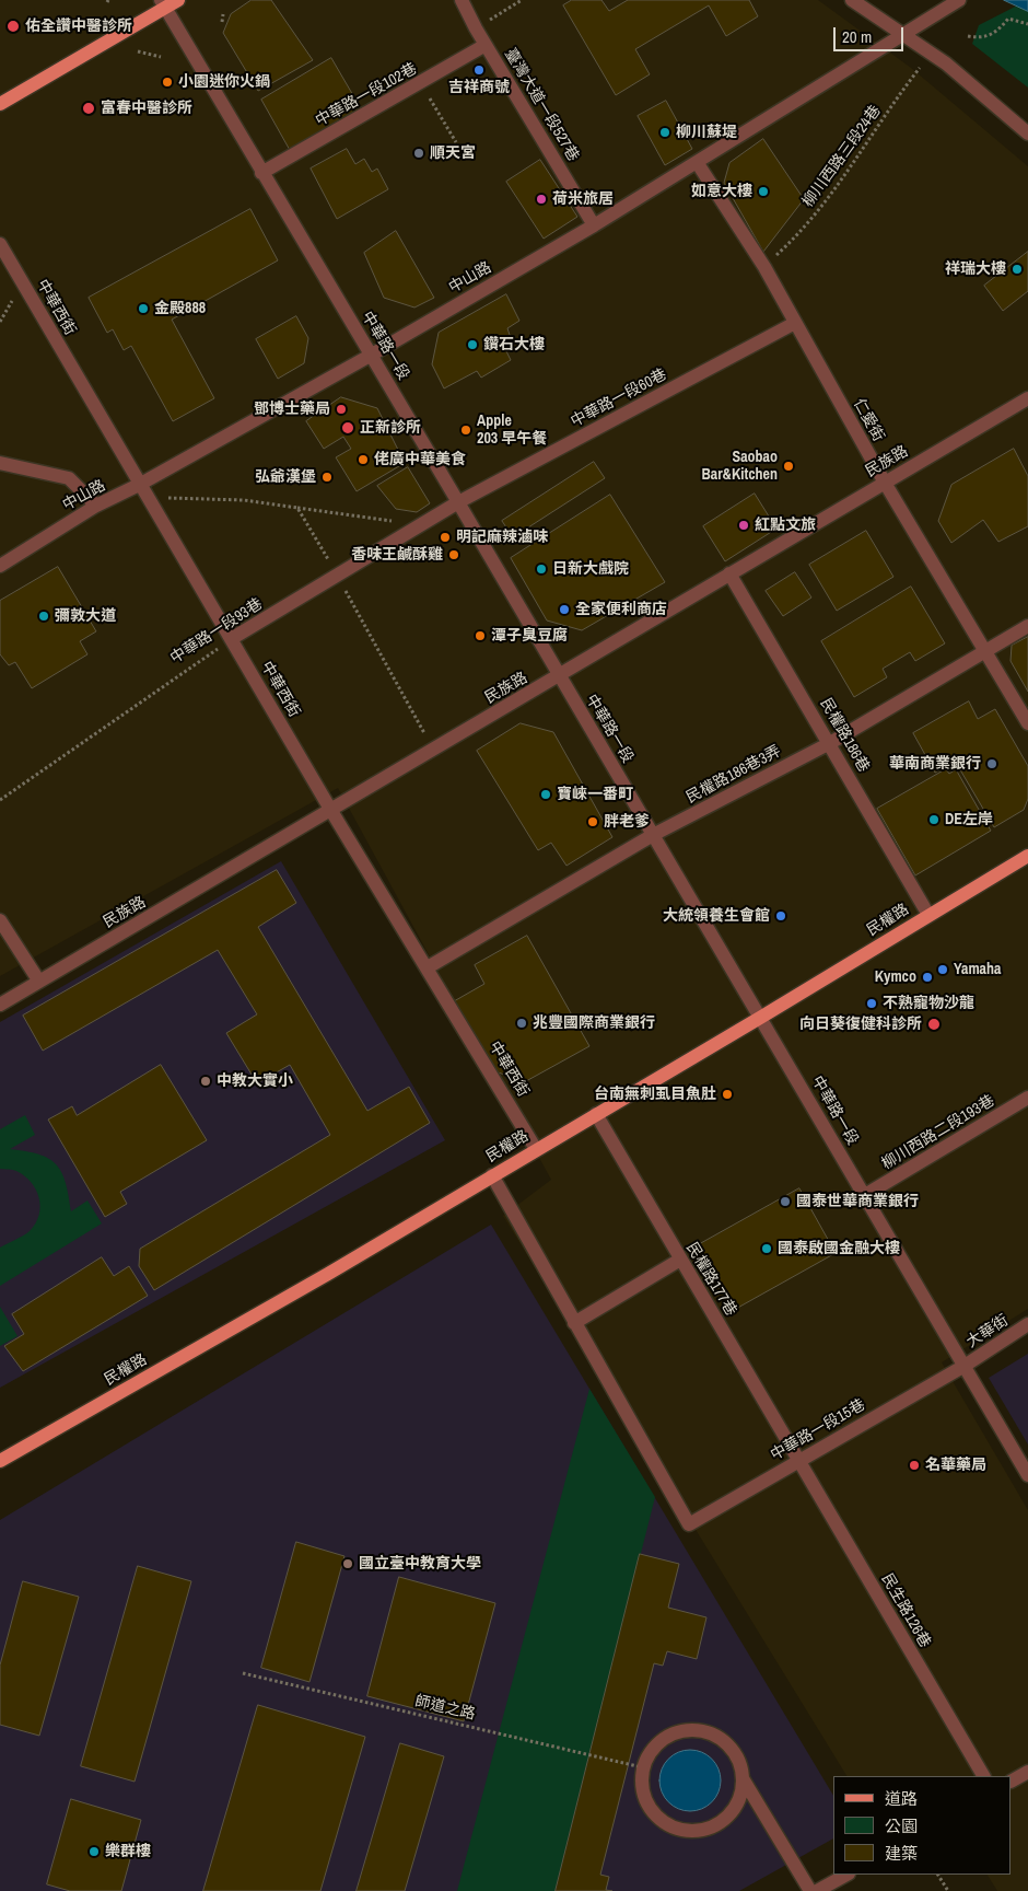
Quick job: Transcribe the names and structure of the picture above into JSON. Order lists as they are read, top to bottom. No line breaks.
{"streets":{"main road":["民權路"],"street":["中華路一段102巷","臺灣大道一段527巷","中山路","中華西街","中華路一段","中華路一段60巷","仁愛街","民族路","中華路一段93巷","民權路186巷","民權路186巷3弄","柳川西路二段193巷","民權路177巷","大華街","中華路一段15巷","民生路126巷"],"path":["柳川西路三段24巷","師道之路"]},"crossings":[["中華路一段102巷","臺灣大道一段527巷"],["中華路一段102巷","中華路一段"],["臺灣大道一段527巷","中山路"],["柳川西路三段24巷","仁愛街"],["中山路","中華西街"],["中山路","中華路一段"],["中山路","仁愛街"],["中華西街","民族路"],["中華西街","中華路一段93巷"],["中華西街","民權路186巷3弄"],["中華西街","民權路"],["中華路一段","中華路一段60巷"],["中華路一段","民族路"],["中華路一段","中華路一段93巷"],["中華路一段","民權路186巷3弄"],["中華路一段","民權路"],["中華路一段","柳川西路二段193巷"],["中華路一段","大華街"],["中華路一段","中華路一段15巷"],["中華路一段60巷","仁愛街"],["中華路一段60巷","中華路一段93巷"],["仁愛街","民族路"],["仁愛街","民權路186巷3弄"],["民族路","民權路186巷"],["民權路186巷","民權路186巷3弄"],["民權路186巷","民權路"],["民權路","民權路177巷"],["民權路177巷","中華路一段15巷"],["民權路177巷","民生路126巷"],["大華街","中華路一段15巷"],["中華路一段15巷","民生路126巷"]],"places":["佑全讚中醫診所","吉祥商號","小園迷你火鍋","富春中醫診所","柳川蘇堤","順天宮","如意大樓","荷米旅居","祥瑞大樓","金殿888","鑽石大樓","鄧博士藥局","正新診所","Apple 203 早午餐","佬廣中華美食","Saobao Bar&Kitchen","弘爺漢堡","紅點文旅","明記麻辣滷味","香味王鹹酥雞","日新大戲院","全家便利商店","彌敦大道","潭子臭豆腐","華南商業銀行","寶崍一番町","DE左岸","胖老爹","大統領養生會館","Yamaha","Kymco","不熟寵物沙龍","兆豐國際商業銀行","向日葵復健科診所","中教大實小","台南無刺虱目魚肚","國泰世華商業銀行","國泰啟國金融大樓","名華藥局","國立臺中教育大學","樂群樓"],"legend":["道路","公園","建築"],"scale_bar":"20 m"}
